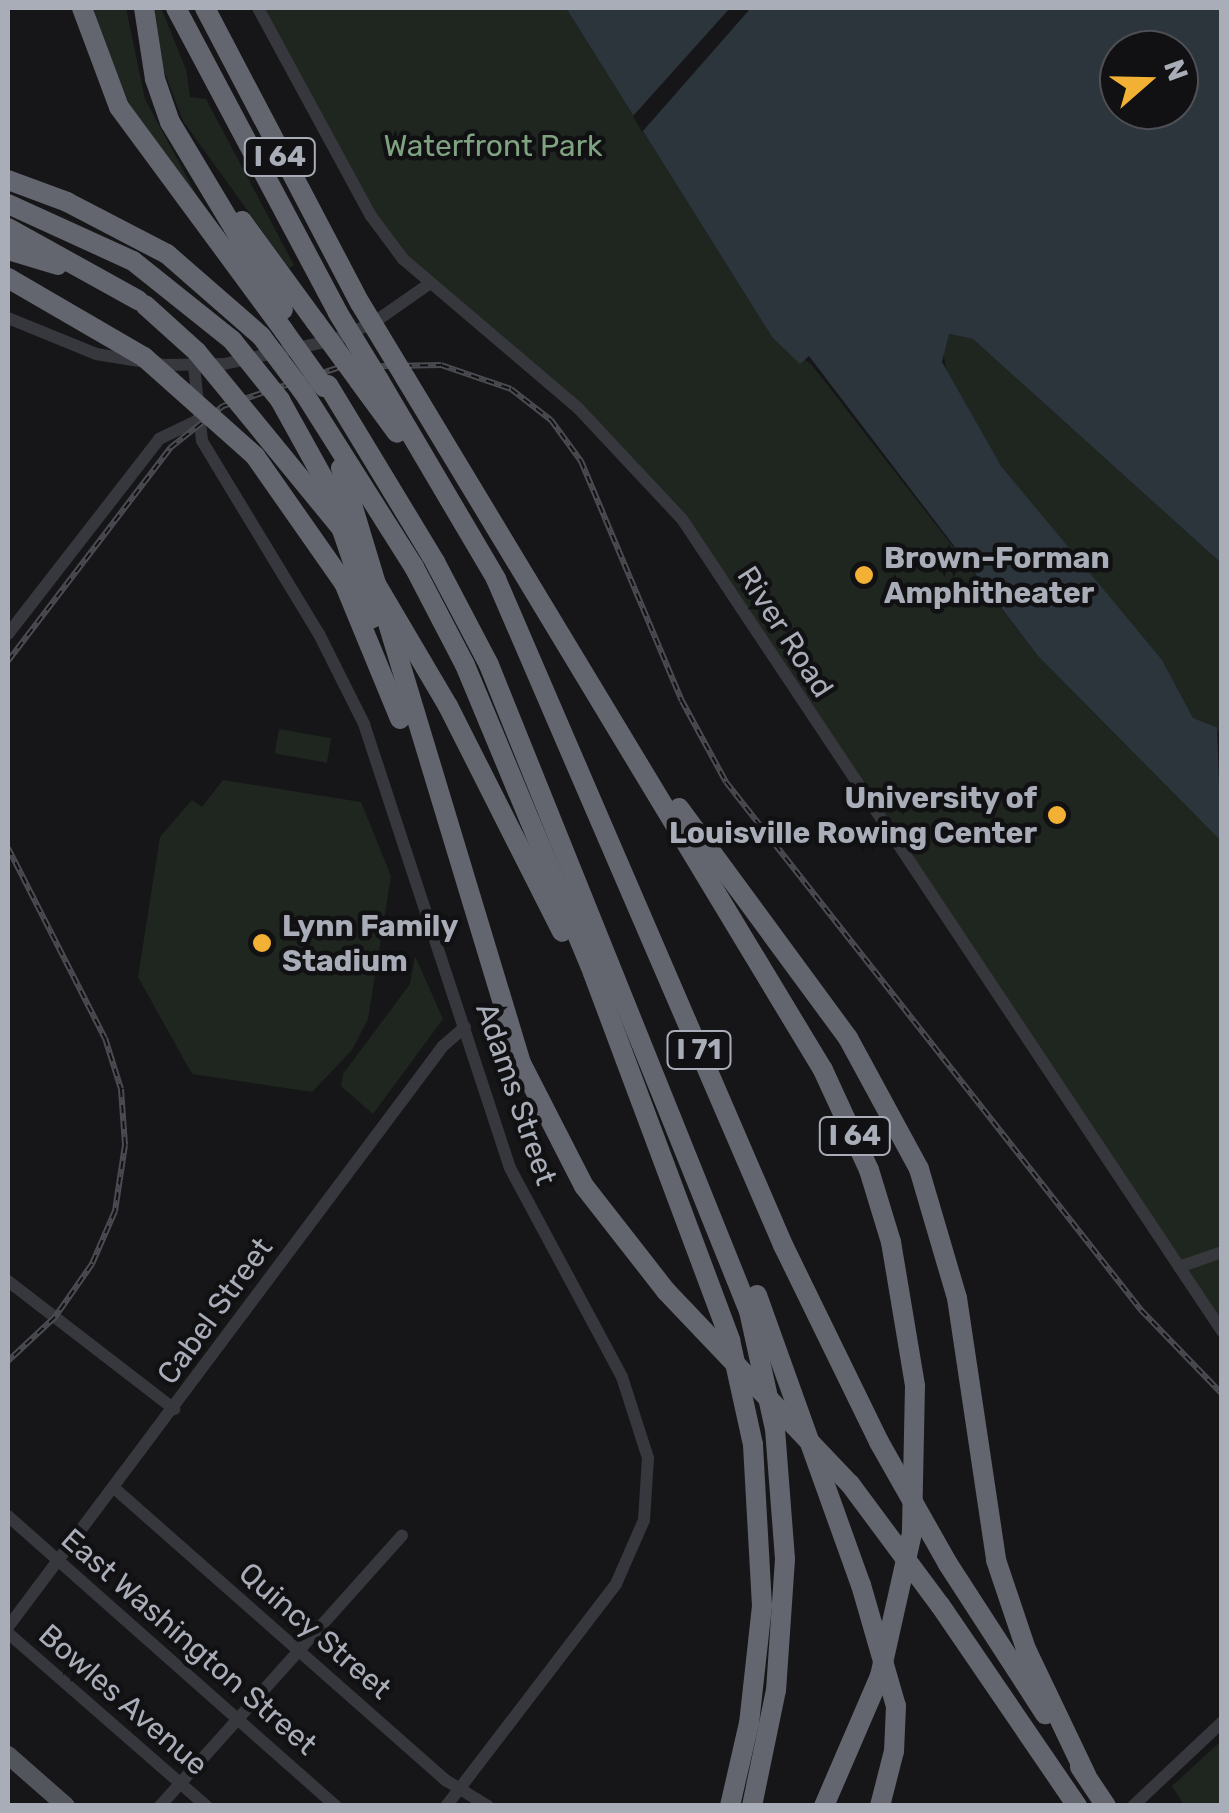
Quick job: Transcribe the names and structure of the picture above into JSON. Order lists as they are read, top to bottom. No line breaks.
{"streets":{"highway":["I 64","I 71"],"street":["River Road","Adams Street","Cabel Street","Quincy Street","East Washington Street","Bowles Avenue"]},"crossings":[["Adams Street","Cabel Street"],["Adams Street","Quincy Street"],["Cabel Street","Quincy Street"],["Cabel Street","East Washington Street"],["Cabel Street","Bowles Avenue"]],"parks":["Waterfront Park"],"places":["Brown-Forman Amphitheater","University of Louisville Rowing Center","Lynn Family Stadium"],"north":"right"}
